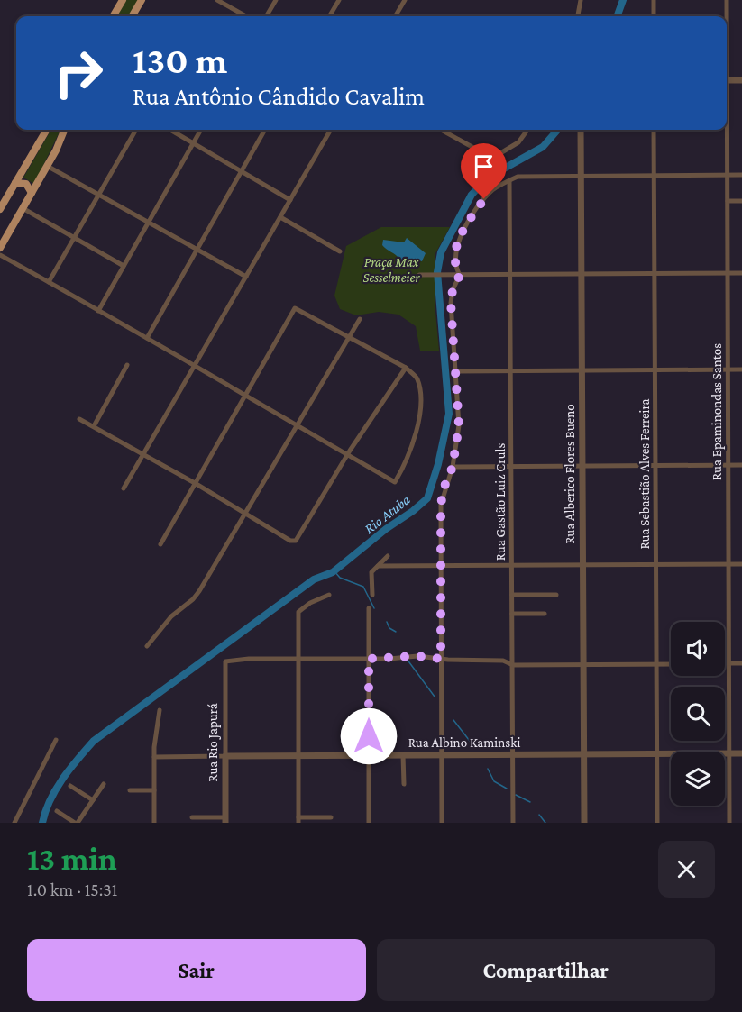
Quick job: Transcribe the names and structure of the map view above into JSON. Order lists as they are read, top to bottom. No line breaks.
{"streets":{"street":["Rua Epaminondas Santos","Rua Alberico Flores Bueno","Rua Sebastião Alves Ferreira","Rua Gastão Luiz Cruls","Rua Rio Japurá","Rua Albino Kaminski"]},"crossings":[["Rua Epaminondas Santos","Rua Albino Kaminski"],["Rua Alberico Flores Bueno","Rua Albino Kaminski"],["Rua Sebastião Alves Ferreira","Rua Albino Kaminski"],["Rua Gastão Luiz Cruls","Rua Albino Kaminski"],["Rua Rio Japurá","Rua Albino Kaminski"]],"water":["Rio Atuba"],"parks":["Praça Max Sesselmeier"],"page":{"turn":["130 m","Rua Antônio Cândido Cavalim"],"heading":["13 min","1.0 km · 15:31"],"buttons":["Sair","Compartilhar"]}}
